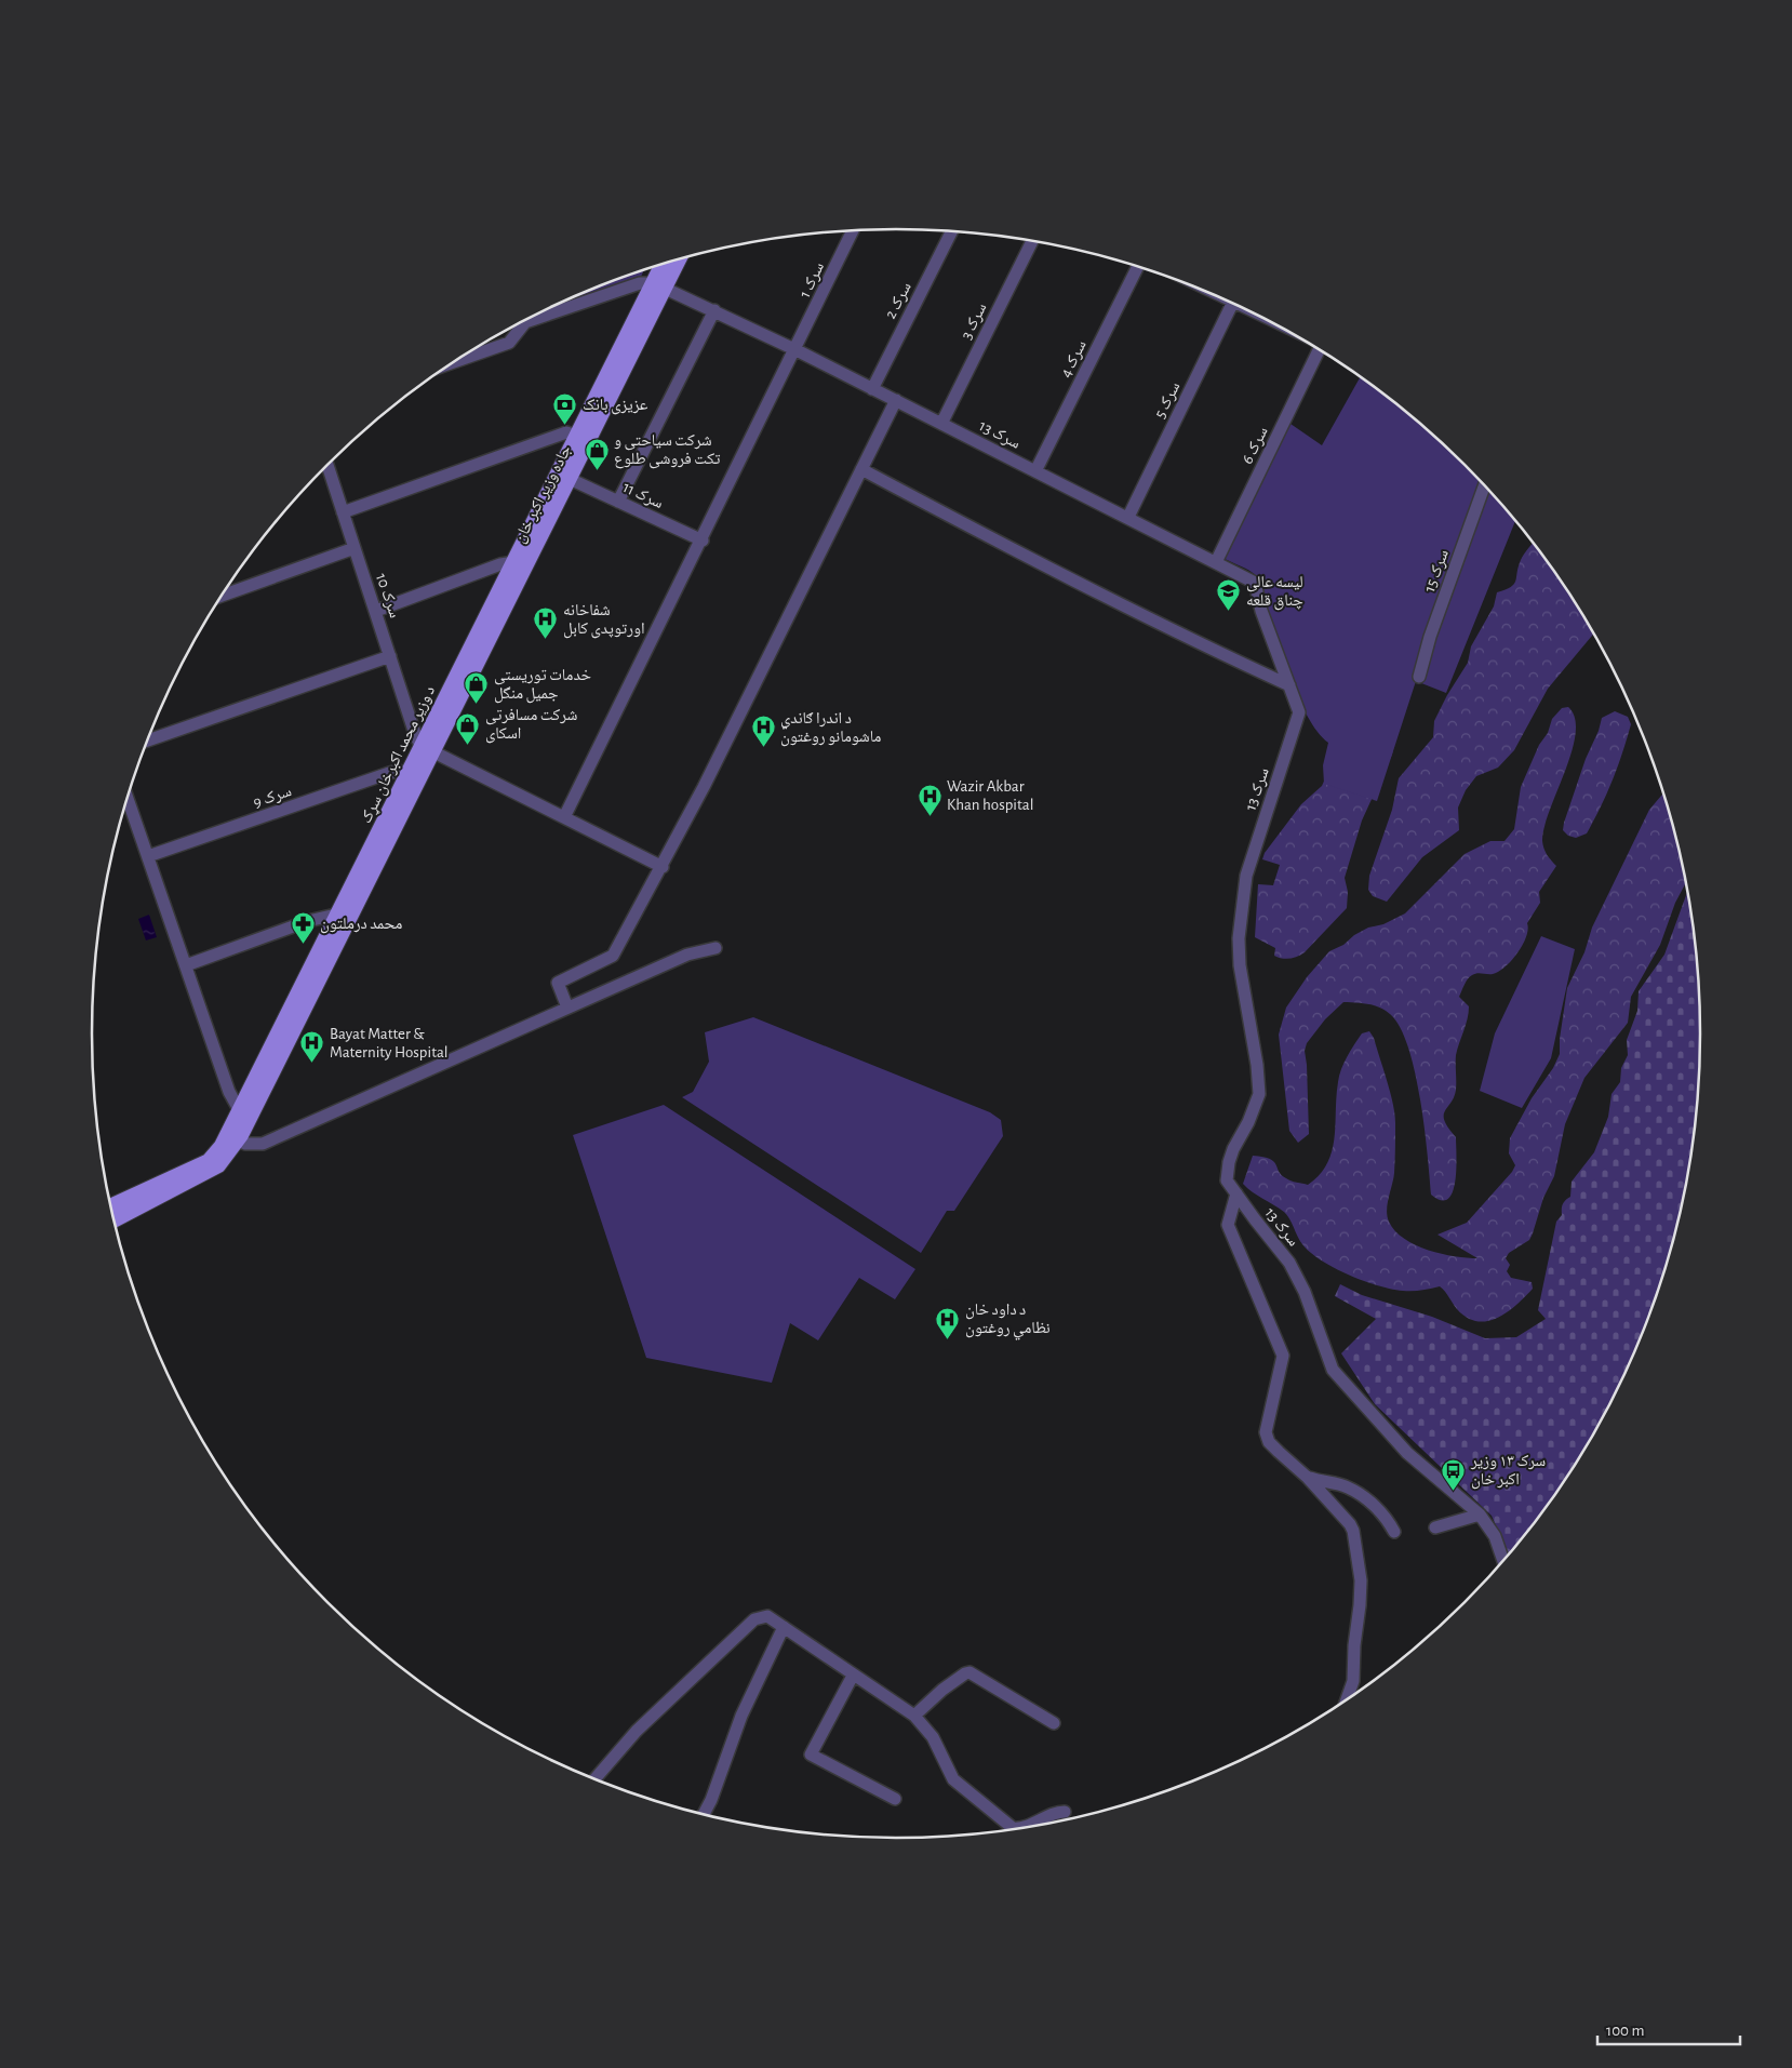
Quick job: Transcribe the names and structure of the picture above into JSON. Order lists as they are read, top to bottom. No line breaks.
{"streets":{"main road":["جاده وزیر اکبر خان","د وزیر محمد اکبرخان سړک"],"street":["سرک 1","سرک 2","سرک 3","سرک 4","سرک 5","سرک 13","سرک 6","سرک 11","سرک 15","سرک 10","سرک 9"]},"crossings":[["سرک 1","سرک 13"],["سرک 1","سرک 11"],["سرک 2","سرک 13"],["سرک 3","سرک 13"],["سرک 4","سرک 13"],["سرک 5","سرک 13"],["سرک 13","سرک 6"],["سرک 13","د وزیر محمد اکبرخان سړک"],["جاده وزیر اکبر خان","سرک 11"],["جاده وزیر اکبر خان","د وزیر محمد اکبرخان سړک"],["سرک 10","د وزیر محمد اکبرخان سړک"],["د وزیر محمد اکبرخان سړک","سرک 9"]],"places":{"bank":["عزیزی بانک"],"shop":["شرکت سیاحتی و تکت فروشی طلوع","خدمات توریستی جمیل منگل","شرکت مسافرتی اسکای"],"school or university":["لیسه عالی چناق قلعه"],"hospital":["شفاخانه اورتوپدی کابل","د اندرا ګاندي ماشومانو روغتون","Wazir Akbar Khan hospital","Bayat Matter & Maternity Hospital","د داود خان نظامي روغتون"],"pharmacy":["محمد درملتون"],"bus stop":["سرک ۱۳ وزیر اکبر خان"]},"scale_bar":"100 m"}
